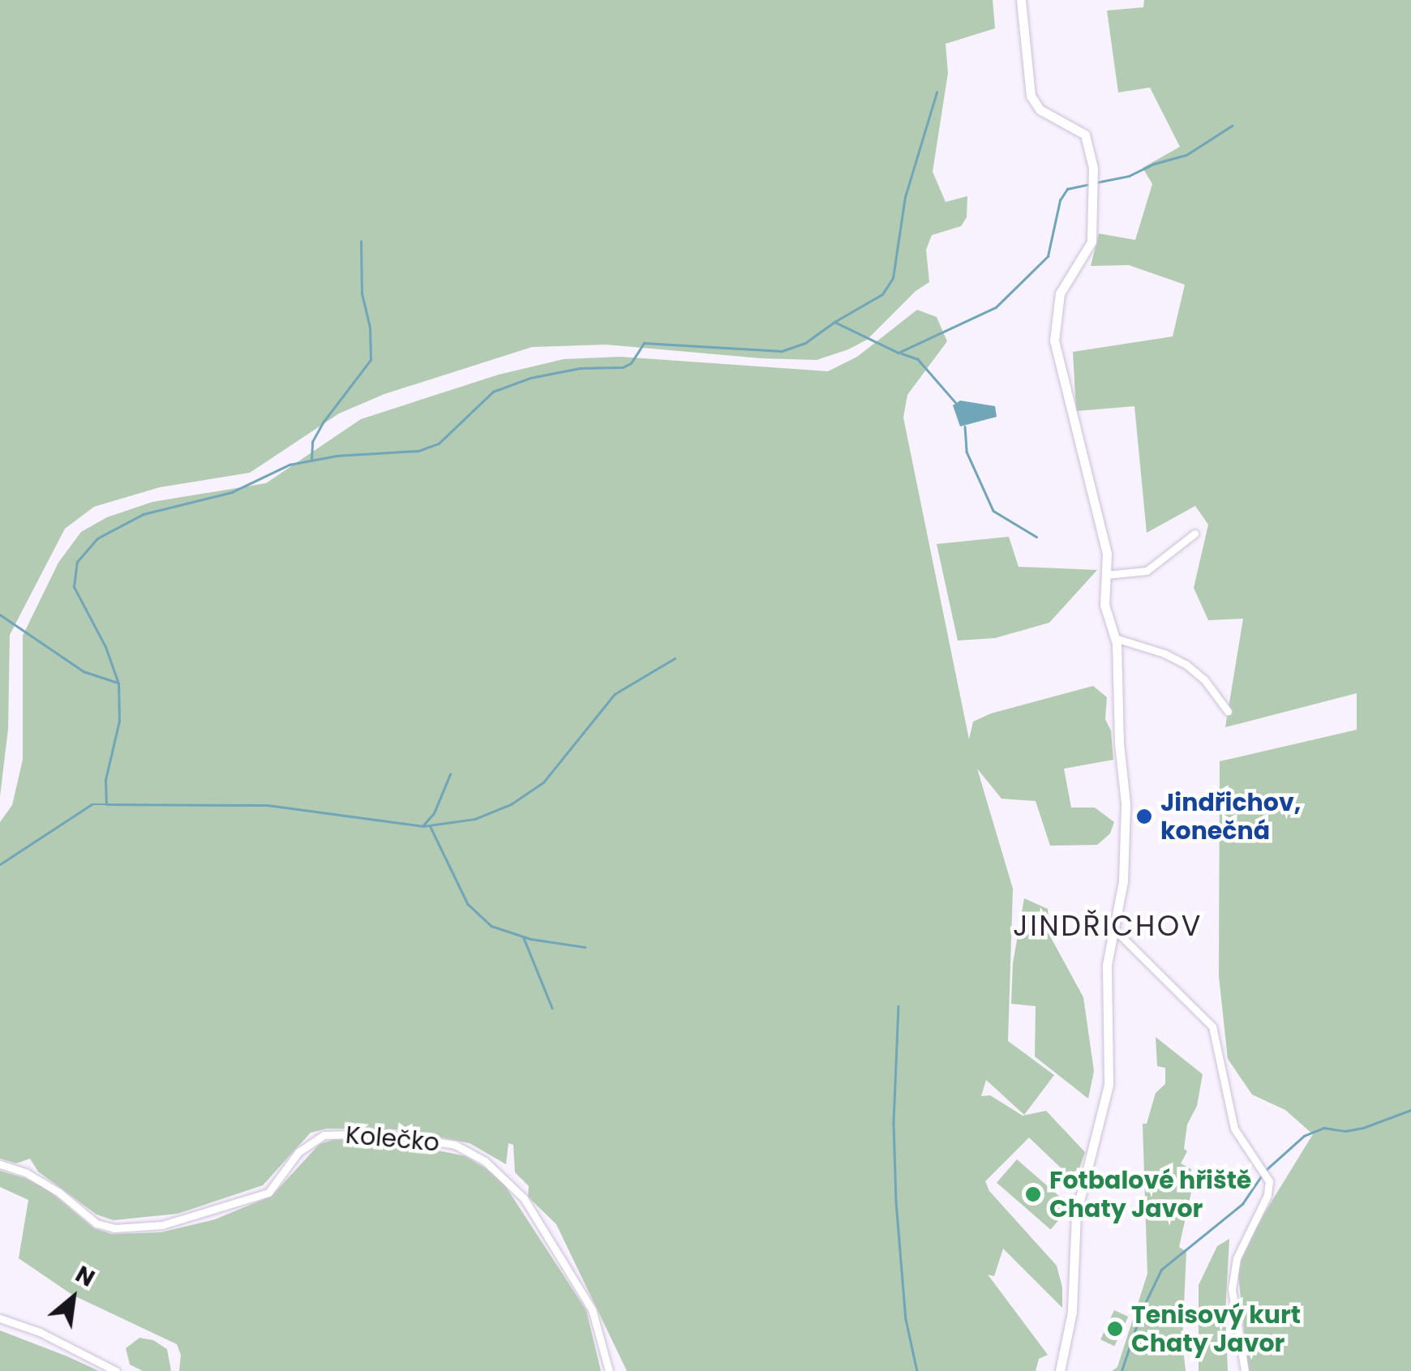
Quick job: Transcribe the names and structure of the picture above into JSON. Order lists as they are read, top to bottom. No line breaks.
{"streets":{"street":["Kolečko"]},"districts":["JINDŘICHOV"],"places":["Jindřichov, konečná","Fotbalové hřiště Chaty Javor","Tenisový kurt Chaty Javor"],"north":"top right"}
